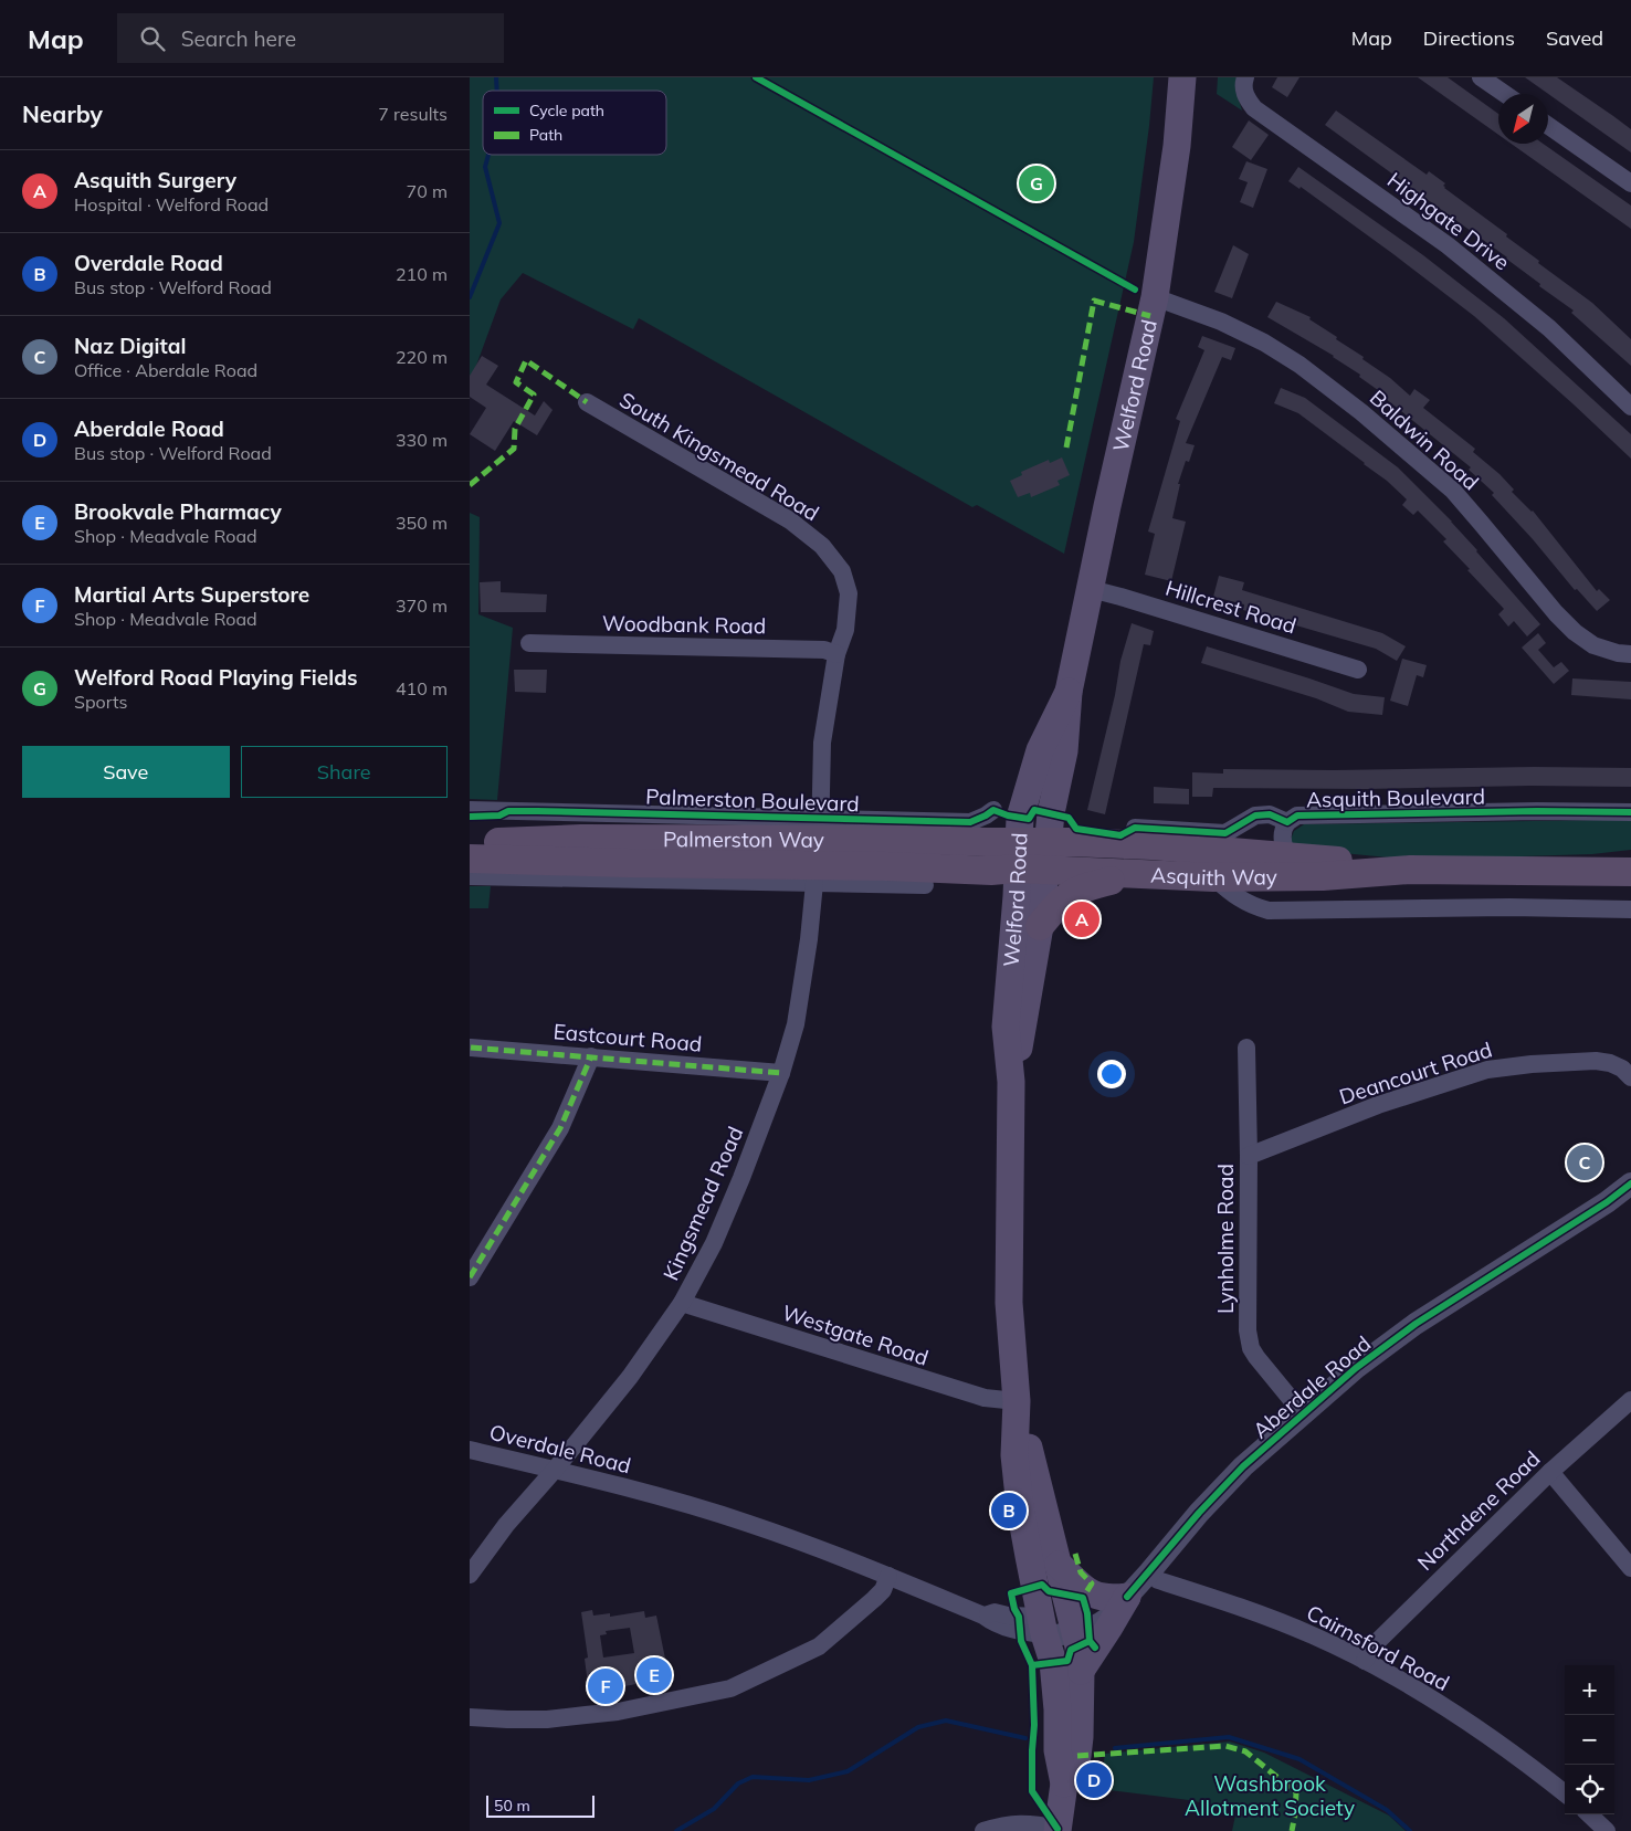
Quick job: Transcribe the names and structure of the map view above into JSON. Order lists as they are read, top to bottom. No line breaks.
{"streets":{"highway":["Palmerston Way","Asquith Way"],"main road":["Welford Road"],"street":["Highgate Drive","Baldwin Road","South Kingsmead Road","Hillcrest Road","Woodbank Road","Asquith Boulevard","Palmerston Boulevard","Eastcourt Road","Deancourt Road","Kingsmead Road","Lynholme Road","Westgate Road","Aberdale Road","Overdale Road","Northdene Road","Cairnsford Road"]},"crossings":[["Welford Road","Baldwin Road"],["Welford Road","Hillcrest Road"],["Welford Road","Palmerston Way"],["Welford Road","Asquith Way"],["Welford Road","Westgate Road"],["Welford Road","Aberdale Road"],["Welford Road","Overdale Road"],["South Kingsmead Road","Woodbank Road"],["South Kingsmead Road","Palmerston Boulevard"],["South Kingsmead Road","Palmerston Way"],["Palmerston Boulevard","Palmerston Way"],["Palmerston Way","Asquith Way"],["Eastcourt Road","Kingsmead Road"],["Deancourt Road","Lynholme Road"],["Kingsmead Road","Westgate Road"],["Kingsmead Road","Overdale Road"],["Lynholme Road","Aberdale Road"],["Aberdale Road","Overdale Road"],["Aberdale Road","Cairnsford Road"],["Northdene Road","Cairnsford Road"]],"parks":["Washbrook Allotment Society"],"legend":["Cycle path","Path"],"scale_bar":"50 m","north":"bottom left","page":{"header":"Map","search":"Search here","nav":["Map","Directions","Saved"],"heading":["Nearby","7 results"],"list":[{"mark":"A","name":"Asquith Surgery","note":"Hospital · Welford Road","value":"70 m"},{"mark":"B","name":"Overdale Road","note":"Bus stop · Welford Road","value":"210 m"},{"mark":"C","name":"Naz Digital","note":"Office · Aberdale Road","value":"220 m"},{"mark":"D","name":"Aberdale Road","note":"Bus stop · Welford Road","value":"330 m"},{"mark":"E","name":"Brookvale Pharmacy","note":"Shop · Meadvale Road","value":"350 m"},{"mark":"F","name":"Martial Arts Superstore","note":"Shop · Meadvale Road","value":"370 m"},{"mark":"G","name":"Welford Road Playing Fields","note":"Sports","value":"410 m"}],"pins":["G","A","C","B","E","F","D"],"buttons":["Save","Share"],"map_buttons":["+","−"],"scale":"50 m"}}
